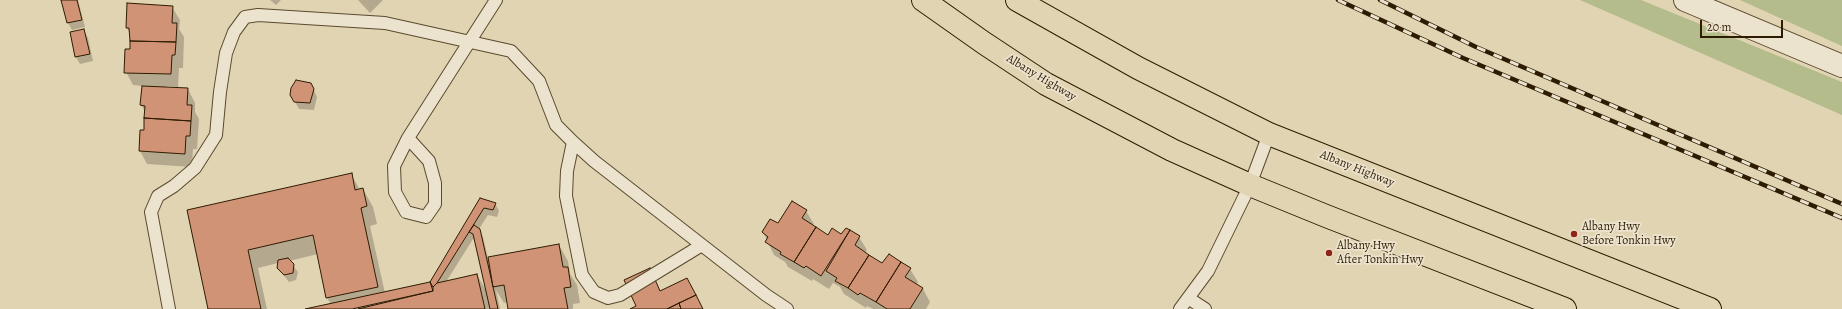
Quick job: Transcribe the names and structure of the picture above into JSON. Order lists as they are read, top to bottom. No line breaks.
{"streets":{"highway":["Albany Highway"]},"places":["Albany Hwy Before Tonkin Hwy","Albany Hwy After Tonkin Hwy"],"scale_bar":"20 m"}
